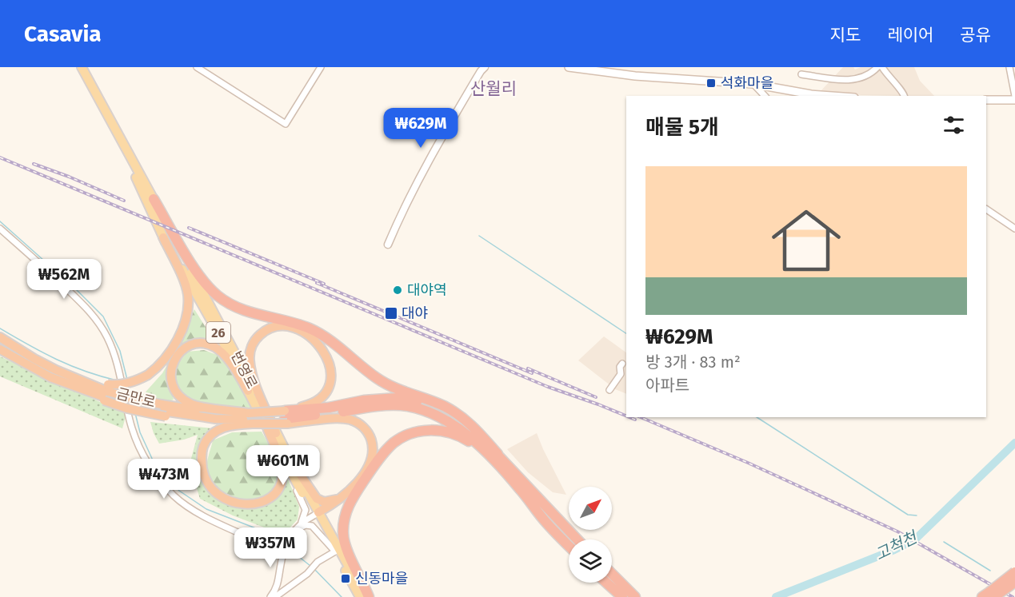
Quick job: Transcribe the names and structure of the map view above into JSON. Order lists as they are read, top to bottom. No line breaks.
{"streets":{"highway":["금만로"],"main road":["26","번영로"]},"districts":["산월리"],"water":["고척천"],"places":{"transit":["석화마을","대야","신동마을"],"other":["대야역"]},"north":"top right","page":{"header":"Casavia","nav":["지도","레이어","공유"],"heading":"매물 5개","price":["₩629M","₩562M","₩601M","₩473M","₩357M"],"list":[{"name":"₩629M","note":"방 3개 · 83 m² · 아파트"}]}}
